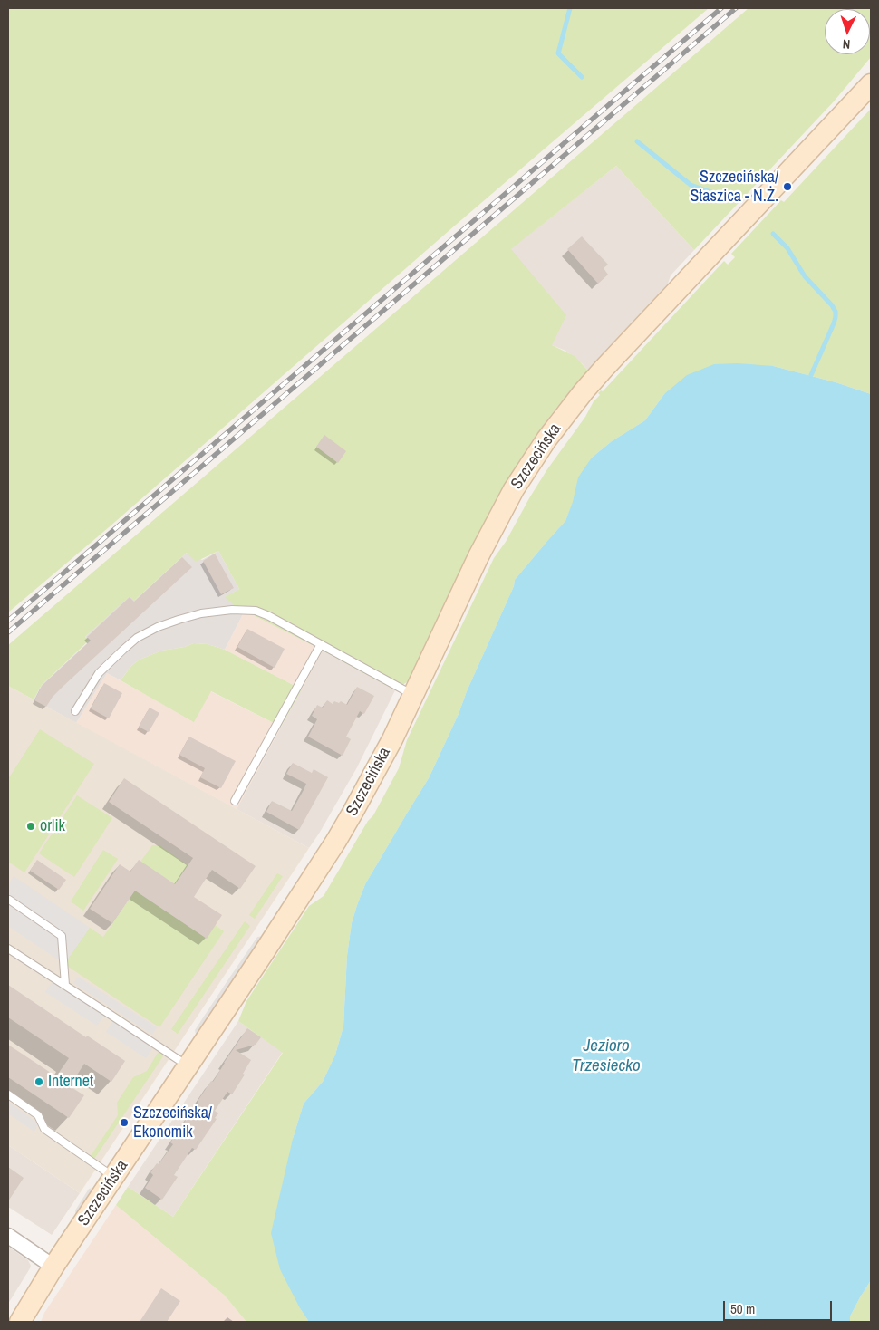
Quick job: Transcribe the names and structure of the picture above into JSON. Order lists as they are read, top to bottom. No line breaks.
{"streets":{"street":["Szczecińska"]},"water":["Jezioro Trzesiecko"],"places":["Szczecińska/ Staszica - N.Ż.","orlik","Internet","Szczecińska/ Ekonomik"],"scale_bar":"50 m","north":"bottom"}
